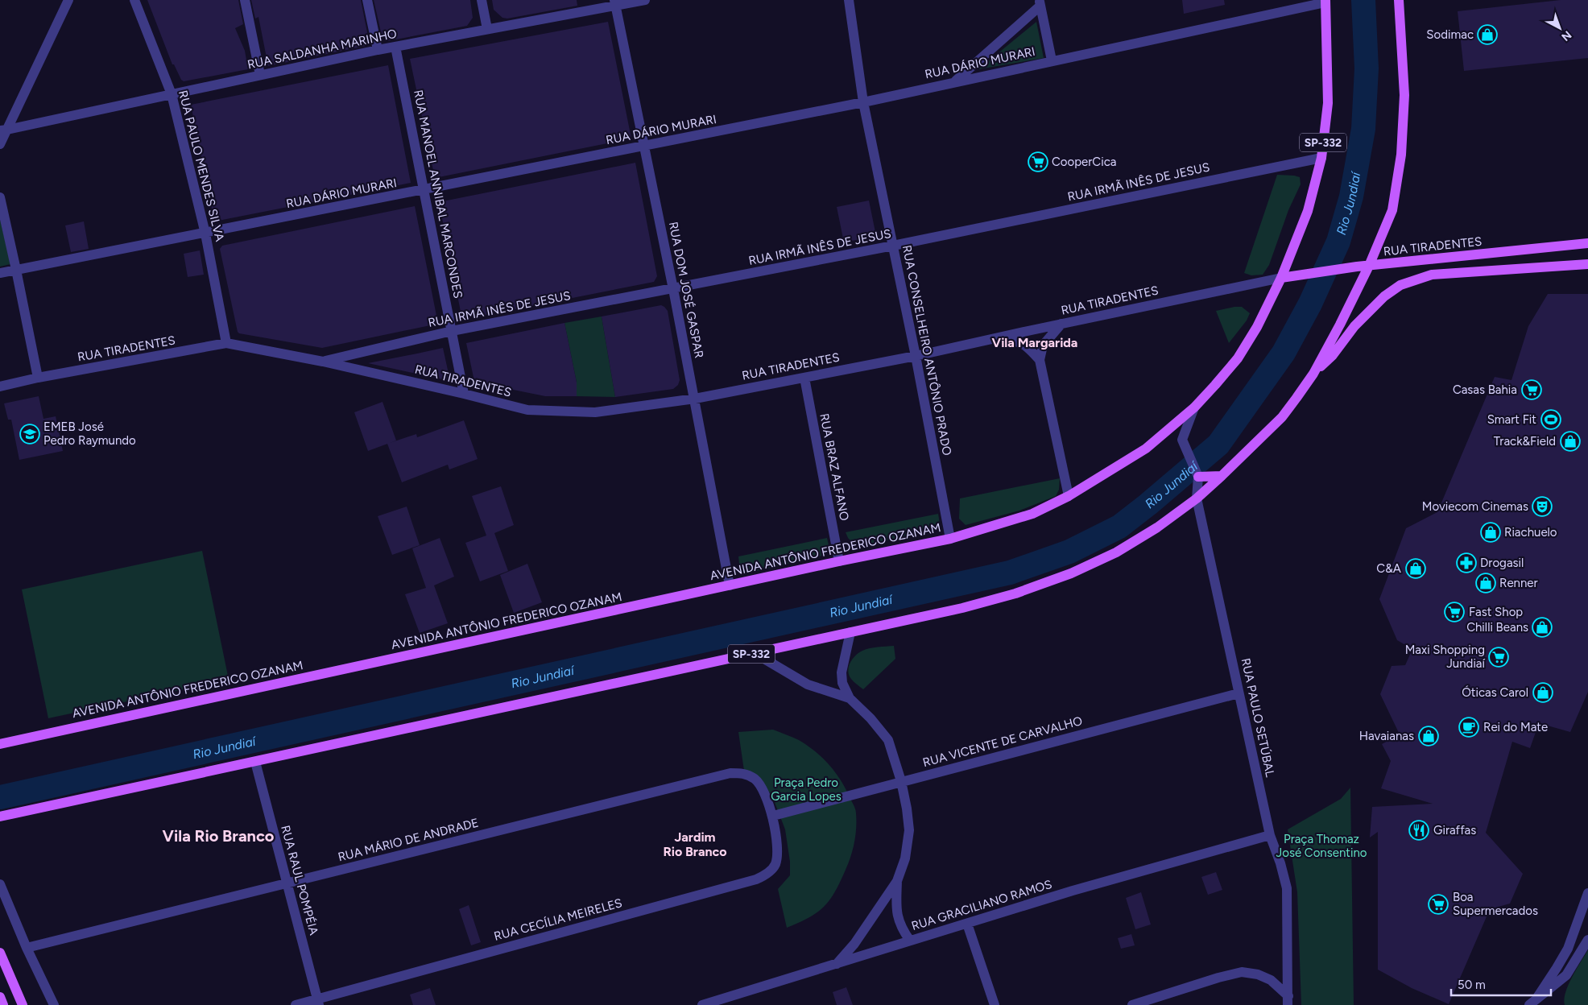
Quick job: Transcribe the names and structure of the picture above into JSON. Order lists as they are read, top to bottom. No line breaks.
{"streets":{"main road":["SP-332","RUA TIRADENTES","AVENIDA ANTÔNIO FREDERICO OZANAM"],"street":["RUA SALDANHA MARINHO","RUA DÁRIO MURARI","RUA PAULO MENDES SILVA","RUA IRMÃ INÊS DE JESUS","RUA MANOEL ANNIBAL MARCONDES","RUA DOM JOSÉ GASPAR","RUA CONSELHEIRO ANTÔNIO PRADO","RUA BRAZ ALFANO","RUA PAULO SETÚBAL","RUA VICENTE DE CARVALHO","RUA MÁRIO DE ANDRADE","RUA RAUL POMPÉIA","RUA GRACILIANO RAMOS","RUA CECÍLIA MEIRELES"]},"crossings":[["RUA SALDANHA MARINHO","RUA PAULO MENDES SILVA"],["RUA SALDANHA MARINHO","RUA MANOEL ANNIBAL MARCONDES"],["RUA SALDANHA MARINHO","RUA DOM JOSÉ GASPAR"],["RUA DÁRIO MURARI","RUA PAULO MENDES SILVA"],["RUA DÁRIO MURARI","RUA MANOEL ANNIBAL MARCONDES"],["RUA DÁRIO MURARI","RUA DOM JOSÉ GASPAR"],["RUA DÁRIO MURARI","RUA CONSELHEIRO ANTÔNIO PRADO"],["RUA DÁRIO MURARI","AVENIDA ANTÔNIO FREDERICO OZANAM"],["SP-332","RUA TIRADENTES"],["SP-332","RUA PAULO SETÚBAL"],["SP-332","RUA RAUL POMPÉIA"],["RUA PAULO MENDES SILVA","RUA TIRADENTES"],["RUA IRMÃ INÊS DE JESUS","RUA MANOEL ANNIBAL MARCONDES"],["RUA IRMÃ INÊS DE JESUS","RUA TIRADENTES"],["RUA IRMÃ INÊS DE JESUS","RUA DOM JOSÉ GASPAR"],["RUA IRMÃ INÊS DE JESUS","RUA CONSELHEIRO ANTÔNIO PRADO"],["RUA IRMÃ INÊS DE JESUS","AVENIDA ANTÔNIO FREDERICO OZANAM"],["RUA MANOEL ANNIBAL MARCONDES","RUA TIRADENTES"],["RUA TIRADENTES","RUA DOM JOSÉ GASPAR"],["RUA TIRADENTES","RUA CONSELHEIRO ANTÔNIO PRADO"],["RUA TIRADENTES","RUA BRAZ ALFANO"],["RUA TIRADENTES","AVENIDA ANTÔNIO FREDERICO OZANAM"],["RUA DOM JOSÉ GASPAR","AVENIDA ANTÔNIO FREDERICO OZANAM"],["RUA CONSELHEIRO ANTÔNIO PRADO","AVENIDA ANTÔNIO FREDERICO OZANAM"],["RUA BRAZ ALFANO","AVENIDA ANTÔNIO FREDERICO OZANAM"],["AVENIDA ANTÔNIO FREDERICO OZANAM","RUA PAULO SETÚBAL"],["RUA PAULO SETÚBAL","RUA VICENTE DE CARVALHO"],["RUA PAULO SETÚBAL","RUA GRACILIANO RAMOS"],["RUA VICENTE DE CARVALHO","RUA MÁRIO DE ANDRADE"],["RUA VICENTE DE CARVALHO","RUA CECÍLIA MEIRELES"],["RUA MÁRIO DE ANDRADE","RUA RAUL POMPÉIA"],["RUA MÁRIO DE ANDRADE","RUA CECÍLIA MEIRELES"],["RUA RAUL POMPÉIA","RUA CECÍLIA MEIRELES"]],"districts":["Vila Margarida","Vila Rio Branco","Jardim Rio Branco"],"water":["Rio Jundiaí"],"parks":["Praça Pedro Garcia Lopes","Praça Thomaz José Consentino"],"places":{"shop":["Sodimac","Track&Field","Riachuelo","C&A","Renner","Chilli Beans","Óticas Carol","Havaianas"],"supermarket":["CooperCica","Casas Bahia","Fast Shop","Maxi Shopping Jundiaí","Boa Supermercados"],"sports":["Smart Fit"],"school or university":["EMEB José Pedro Raymundo"],"theatre":["Moviecom Cinemas"],"pharmacy":["Drogasil"],"cafe":["Rei do Mate"],"restaurant":["Giraffas"]},"scale_bar":"50 m","north":"bottom right"}
